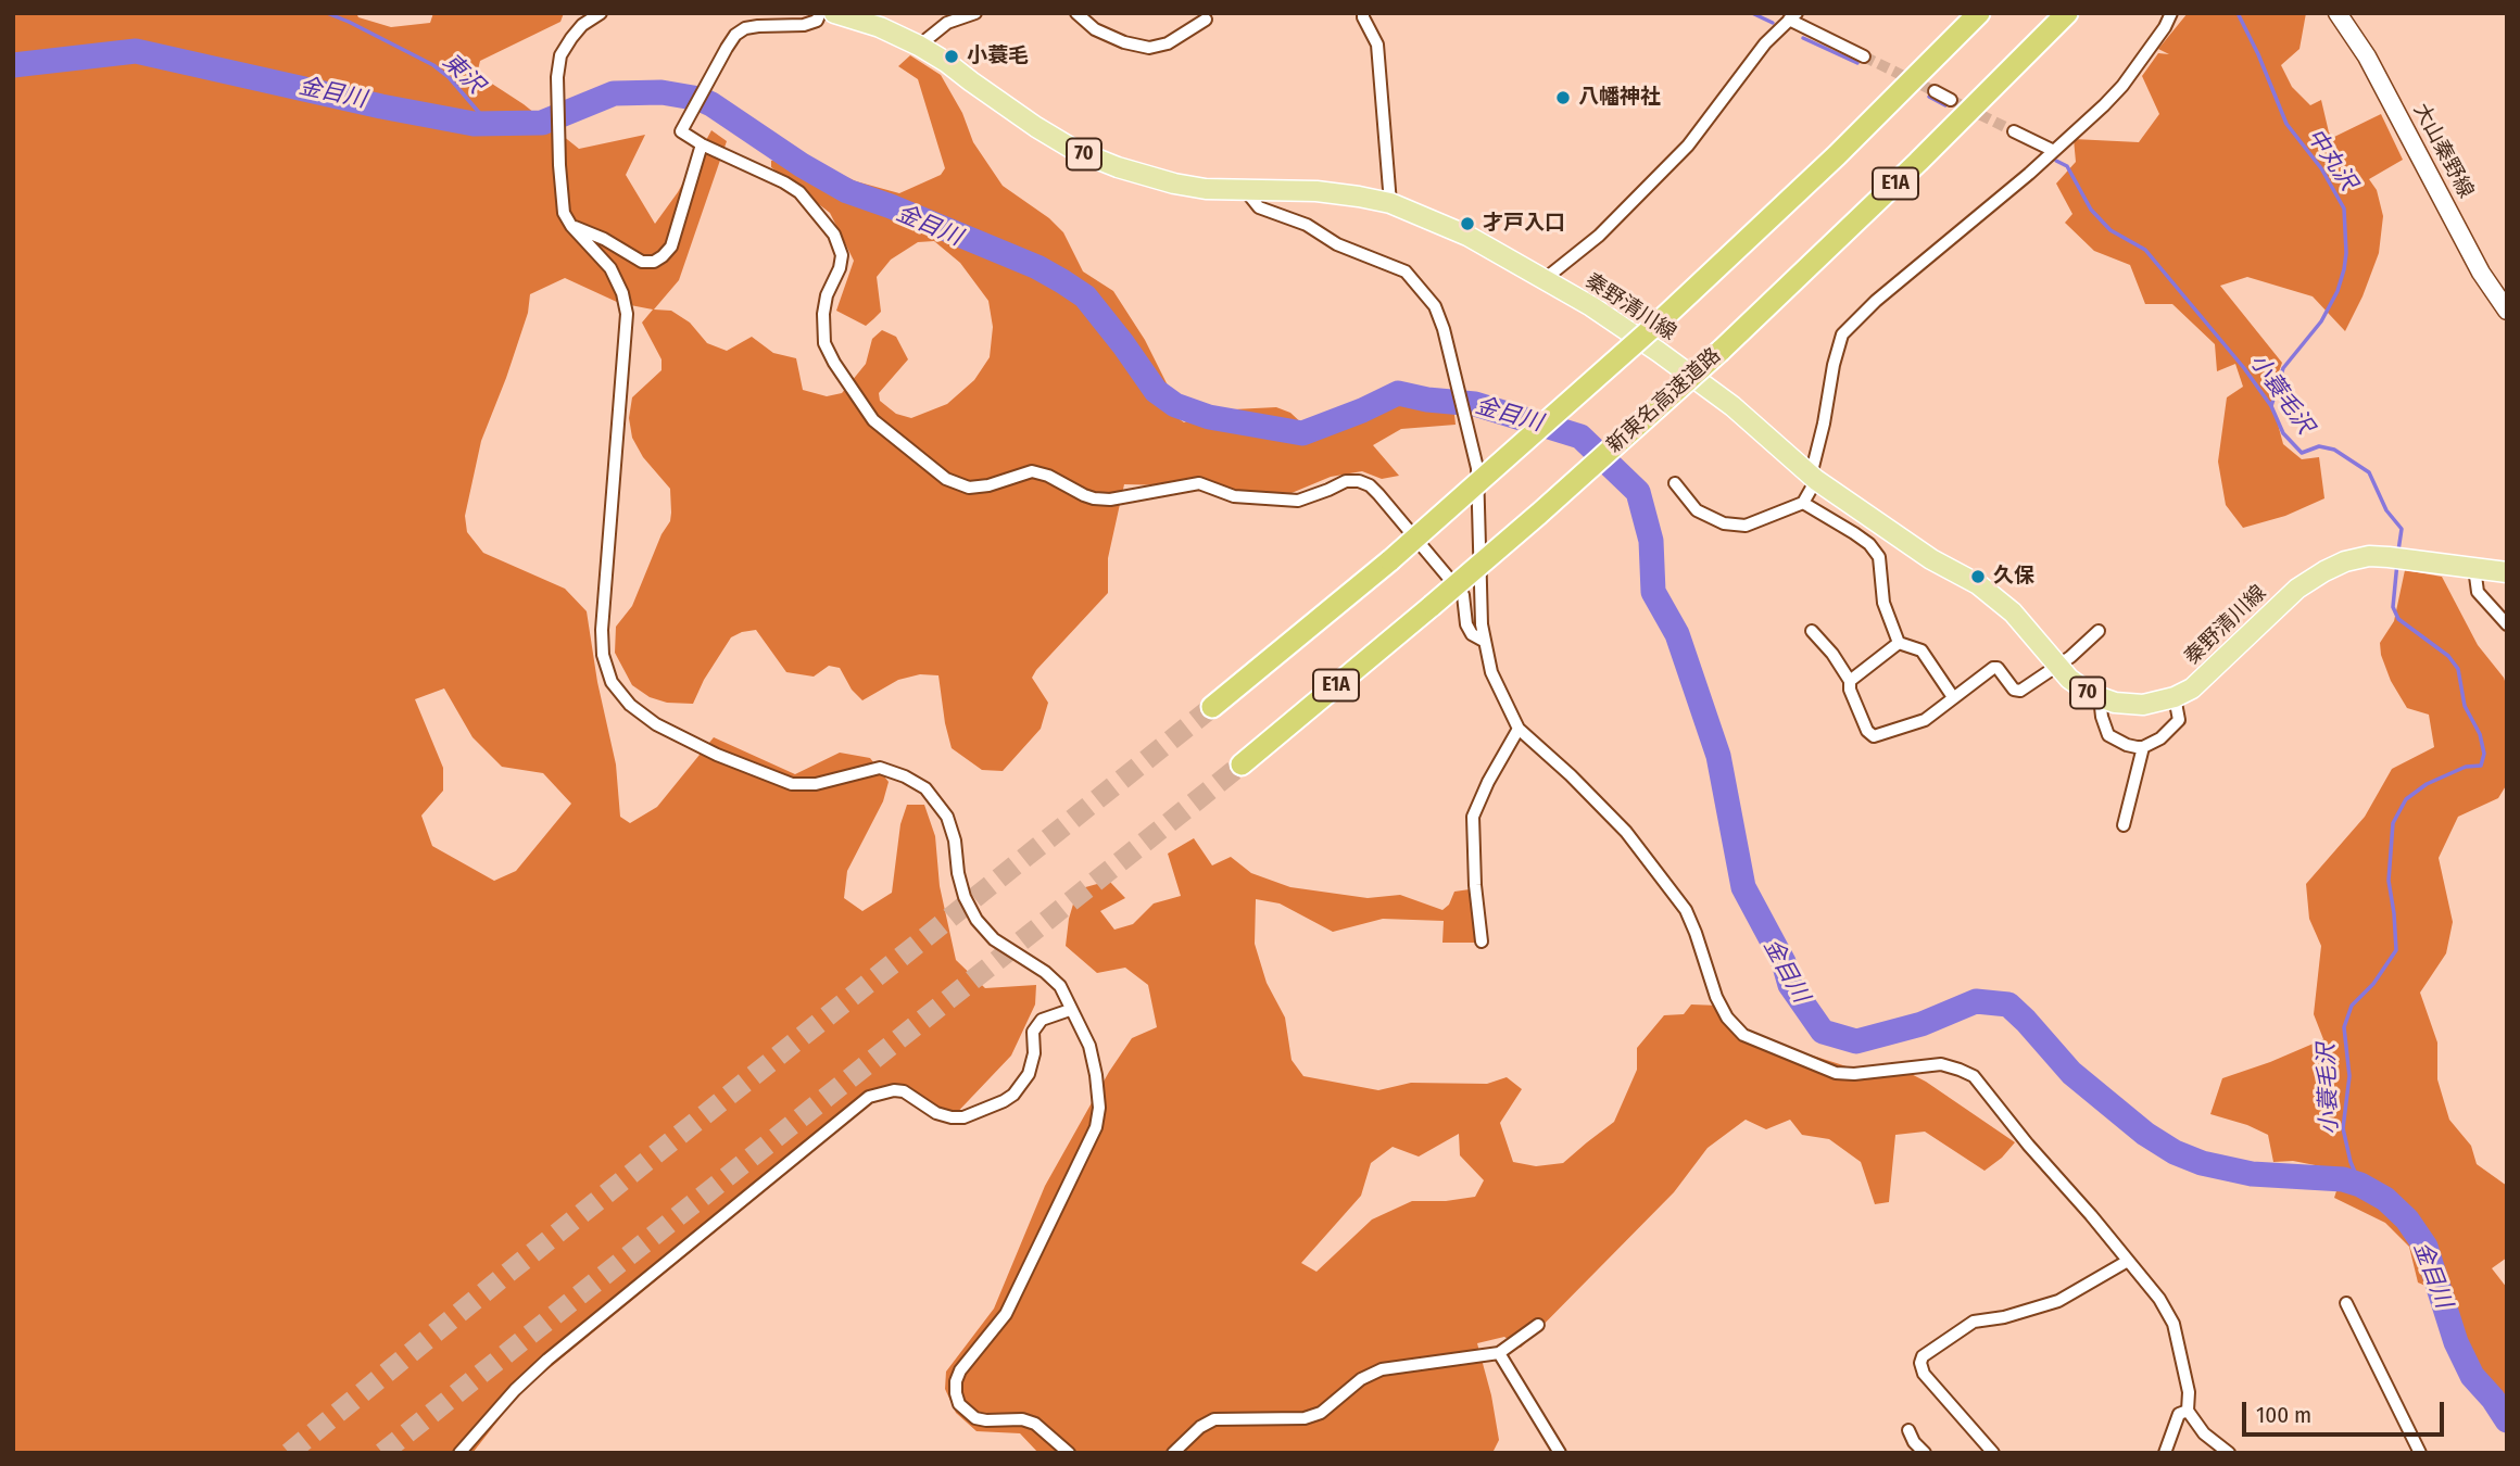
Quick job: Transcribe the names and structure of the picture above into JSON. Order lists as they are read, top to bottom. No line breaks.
{"streets":{"highway":["E1A","新東名高速道路"],"main road":["大山秦野線","70","秦野清川線"]},"crossings":[["70","秦野清川線"]],"water":["東沢","金目川","中丸沢","小蓑毛沢"],"places":["小蓑毛","八幡神社","才戸入口","久保"],"scale_bar":"100 m"}
